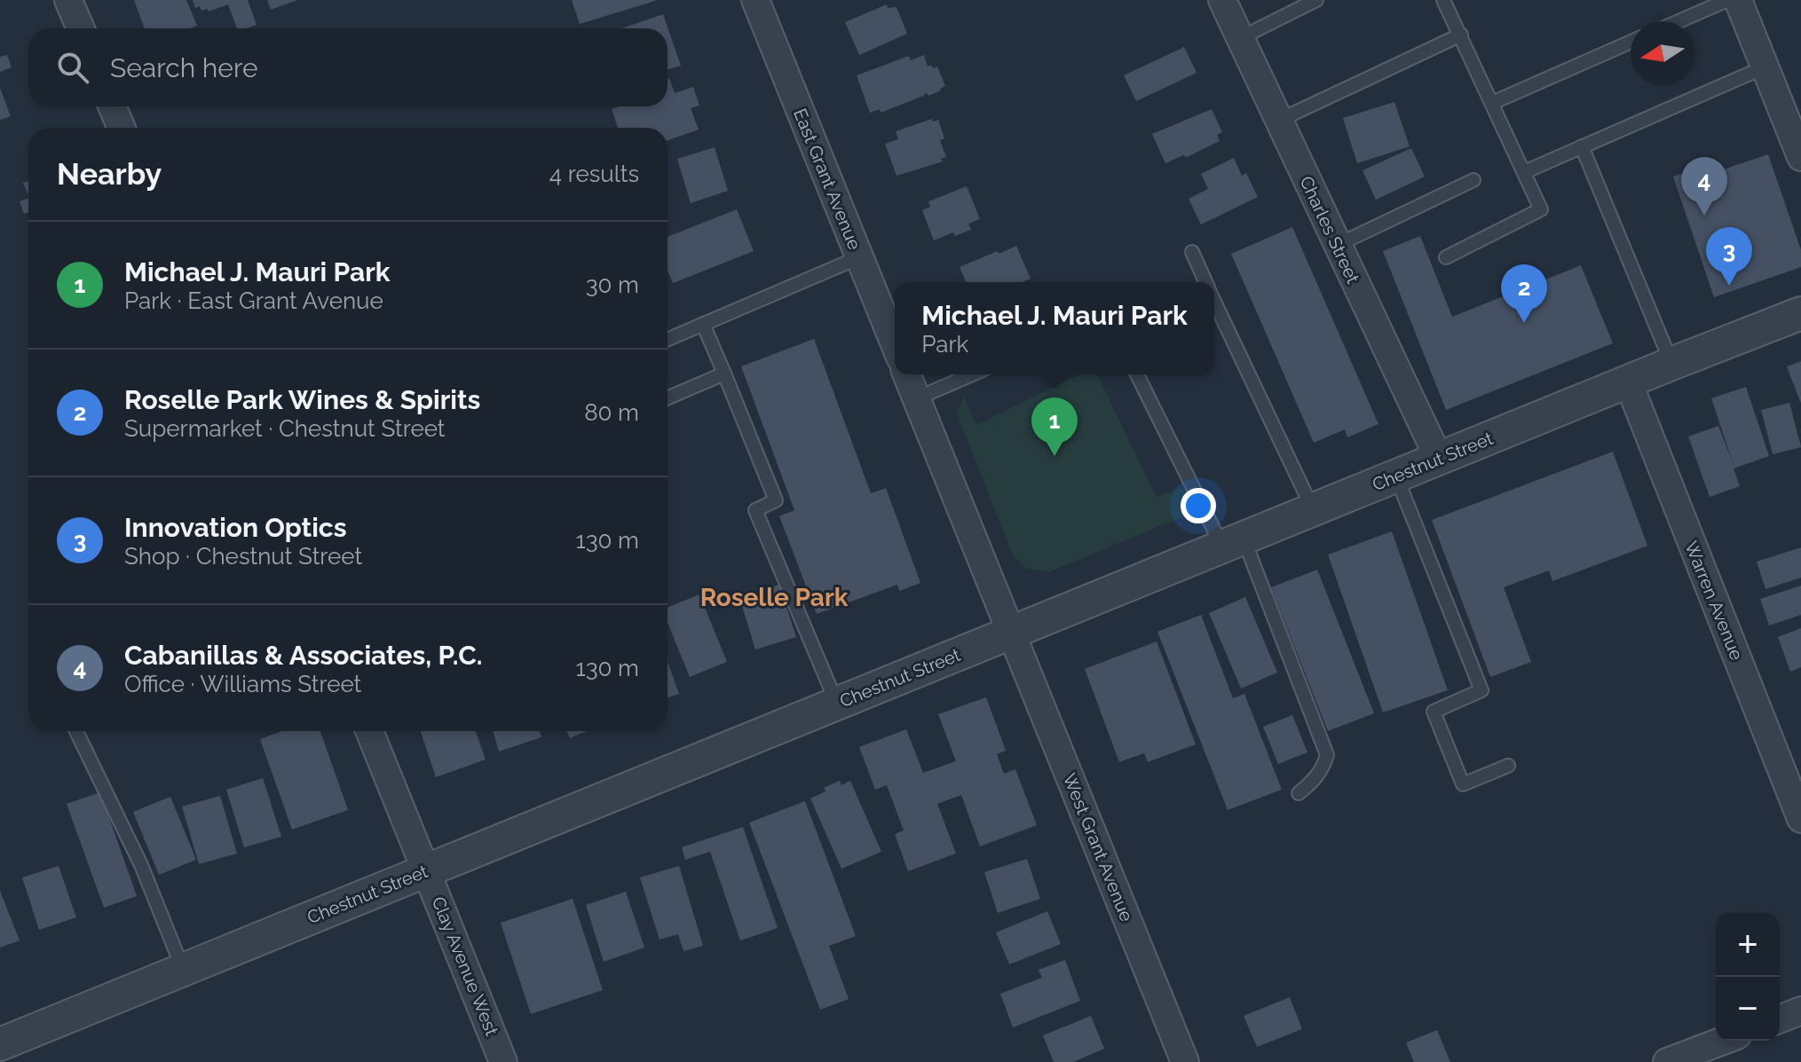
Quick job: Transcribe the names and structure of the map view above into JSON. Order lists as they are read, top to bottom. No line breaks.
{"streets":{"street":["East Grant Avenue","Charles Street","Chestnut Street","Warren Avenue","West Grant Avenue","Clay Avenue West"]},"crossings":[["Charles Street","Chestnut Street"],["Chestnut Street","Warren Avenue"],["Chestnut Street","West Grant Avenue"],["Chestnut Street","Clay Avenue West"]],"districts":["Roselle Park"],"north":"left","page":{"search":"Search here","heading":["Nearby","4 results"],"pins":["4","3","2","1"],"list":[{"mark":"1","name":"Michael J. Mauri Park","note":"Park · East Grant Avenue","value":"30 m"},{"mark":"2","name":"Roselle Park Wines & Spirits","note":"Supermarket · Chestnut Street","value":"80 m"},{"mark":"3","name":"Innovation Optics","note":"Shop · Chestnut Street","value":"130 m"},{"mark":"4","name":"Cabanillas & Associates, P.C.","note":"Office · Williams Street","value":"130 m"}],"popup":["Michael J. Mauri Park","Park"],"map_buttons":["+","−"]}}
